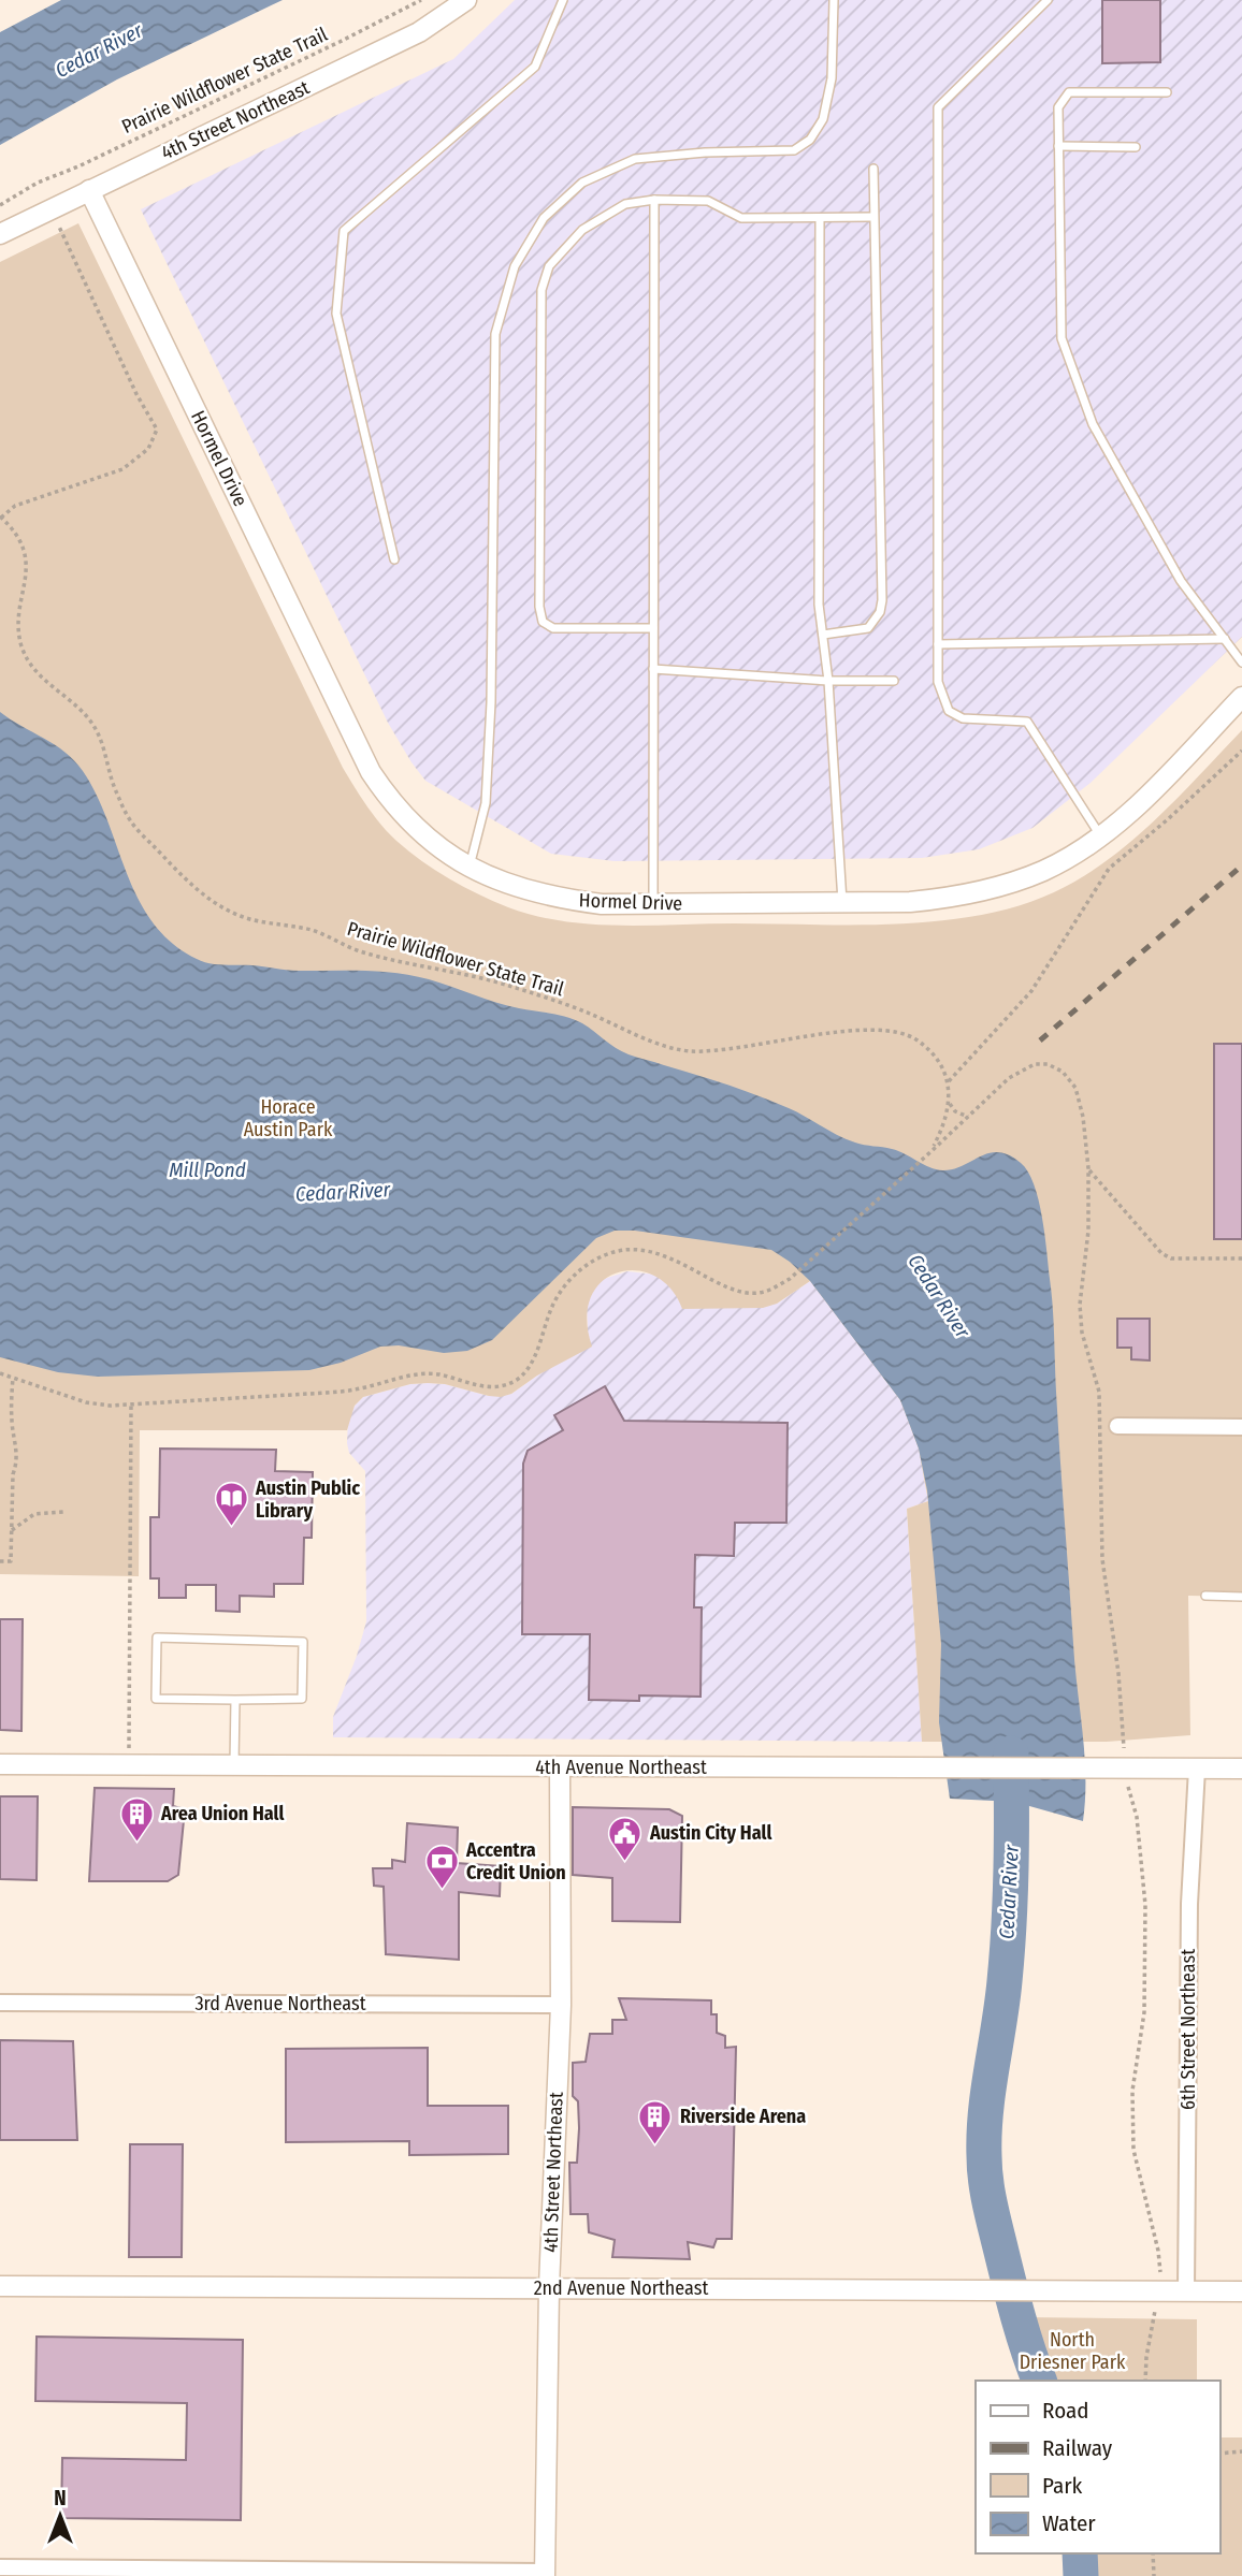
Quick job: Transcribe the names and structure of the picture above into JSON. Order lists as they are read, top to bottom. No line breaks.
{"streets":{"street":["4th Street Northeast","Hormel Drive","4th Avenue Northeast","3rd Avenue Northeast","6th Street Northeast","2nd Avenue Northeast"],"path":["Prairie Wildflower State Trail"]},"crossings":[["4th Street Northeast","Hormel Drive"],["4th Street Northeast","4th Avenue Northeast"],["4th Street Northeast","3rd Avenue Northeast"],["4th Street Northeast","2nd Avenue Northeast"],["4th Avenue Northeast","6th Street Northeast"],["6th Street Northeast","2nd Avenue Northeast"]],"water":["Cedar River","Mill Pond"],"parks":["Horace Austin Park","North Driesner Park"],"places":{"library":["Austin Public Library"],"building":["Area Union Hall","Riverside Arena"],"public building":["Austin City Hall"],"bank":["Accentra Credit Union"]},"legend":["Road","Railway","Park","Water"],"north":"top"}
